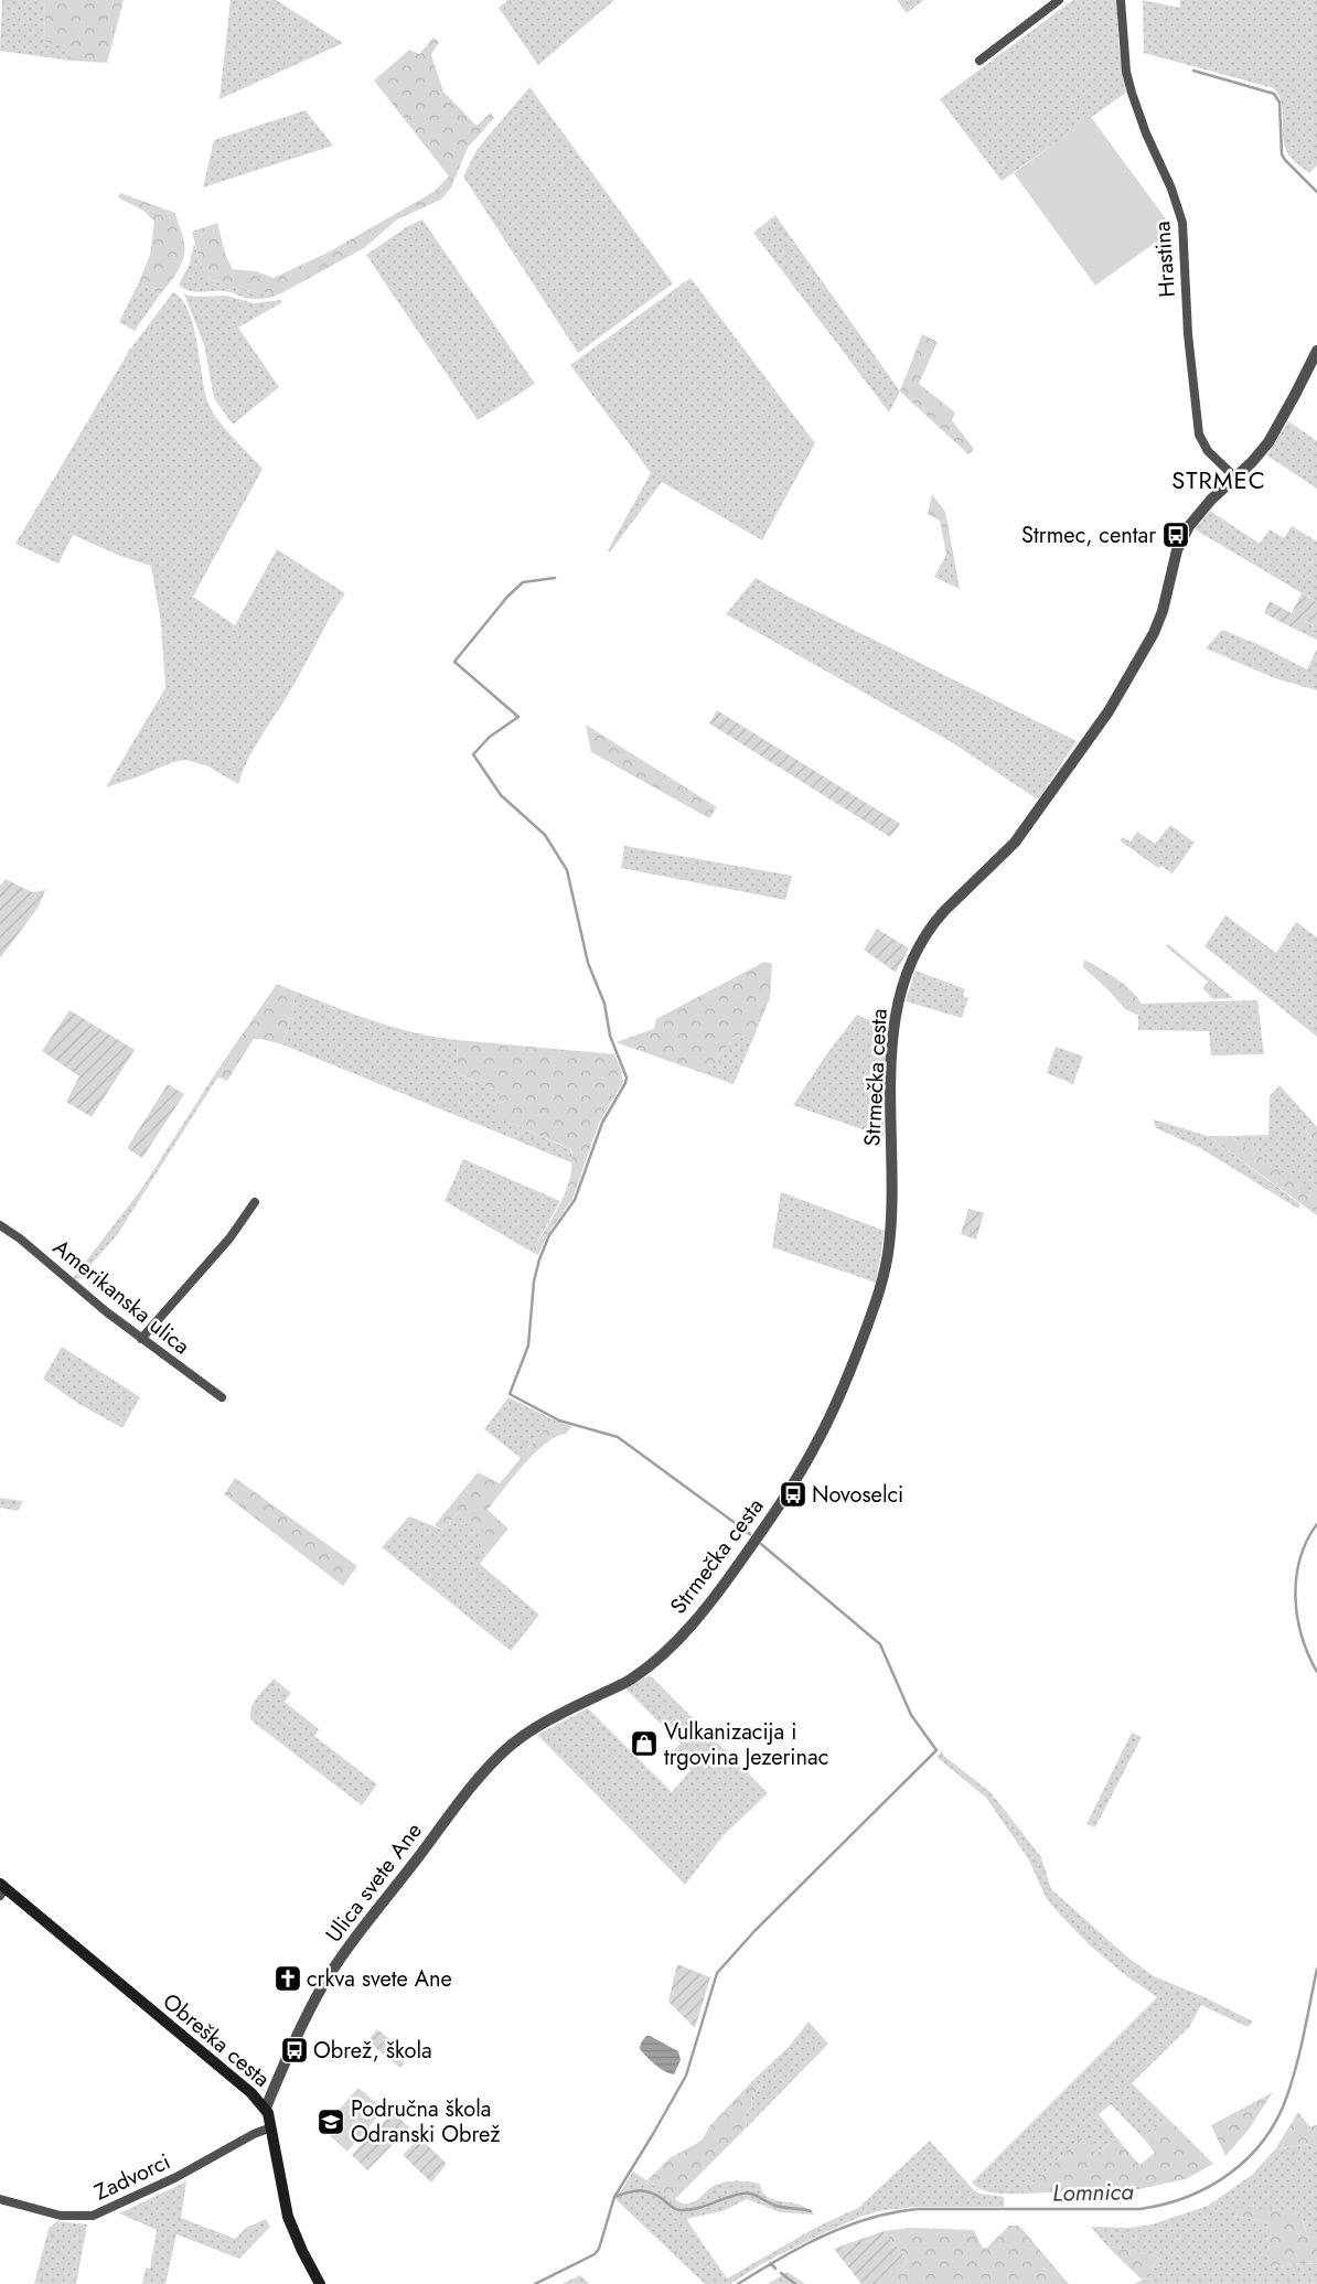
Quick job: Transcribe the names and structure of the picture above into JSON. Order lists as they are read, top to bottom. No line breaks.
{"streets":{"main road":["Obreška cesta"],"street":["Hrastina","Strmečka cesta","Amerikanska ulica","Ulica svete Ane","Zadvorci"]},"crossings":[["Hrastina","Strmečka cesta"],["Strmečka cesta","Ulica svete Ane"],["Ulica svete Ane","Obreška cesta"],["Obreška cesta","Zadvorci"]],"districts":["STRMEC"],"water":["Lomnica"],"places":{"bus stop":["Strmec, centar","Novoselci","Obrež, škola"],"shop":["Vulkanizacija i trgovina Jezerinac"],"church":["crkva svete Ane"],"school or university":["Područna škola Odranski Obrež"]}}
